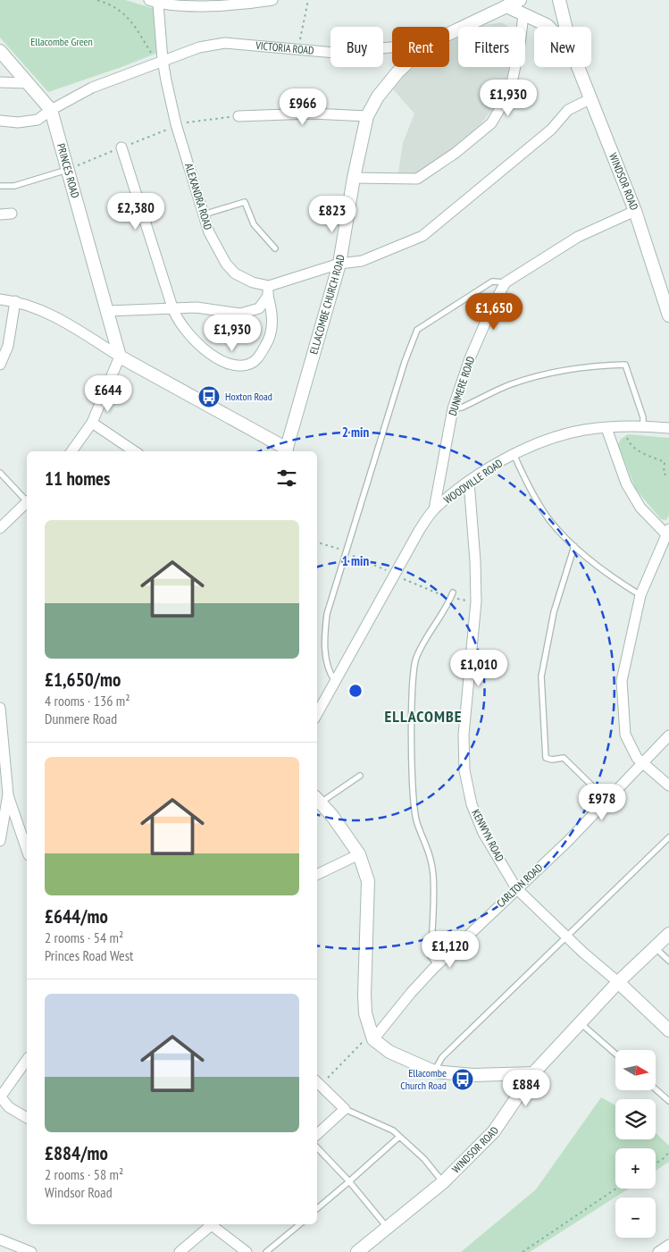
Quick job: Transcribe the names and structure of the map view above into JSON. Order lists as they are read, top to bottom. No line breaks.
{"streets":{"street":["VICTORIA ROAD","PRINCES ROAD","WINDSOR ROAD","ALEXANDRA ROAD","ELLACOMBE CHURCH ROAD","DUNMERE ROAD","WOODVILLE ROAD","KENWYN ROAD","CARLTON ROAD"]},"crossings":[["VICTORIA ROAD","PRINCES ROAD"],["VICTORIA ROAD","WINDSOR ROAD"],["VICTORIA ROAD","ALEXANDRA ROAD"],["WINDSOR ROAD","DUNMERE ROAD"],["WINDSOR ROAD","KENWYN ROAD"],["DUNMERE ROAD","WOODVILLE ROAD"],["WOODVILLE ROAD","KENWYN ROAD"],["KENWYN ROAD","CARLTON ROAD"]],"districts":["ELLACOMBE"],"parks":["Ellacombe Green"],"places":{"bus stop":["Hoxton Road","Ellacombe Church Road"]},"north":"right","page":{"chip":["Buy","Rent","Filters","New"],"price":["£1,930","£966","£2,380","£823","£1,650","£1,930","£644","£1,010","£978","£1,120","£884"],"heading":"11 homes","list":[{"name":"£1,650/mo","note":"4 rooms · 136 m² · Dunmere Road"},{"name":"£644/mo","note":"2 rooms · 54 m² · Princes Road West"},{"name":"£884/mo","note":"2 rooms · 58 m² · Windsor Road"}],"map_buttons":["+","−"]},"rings":["2 min","1 min"]}
